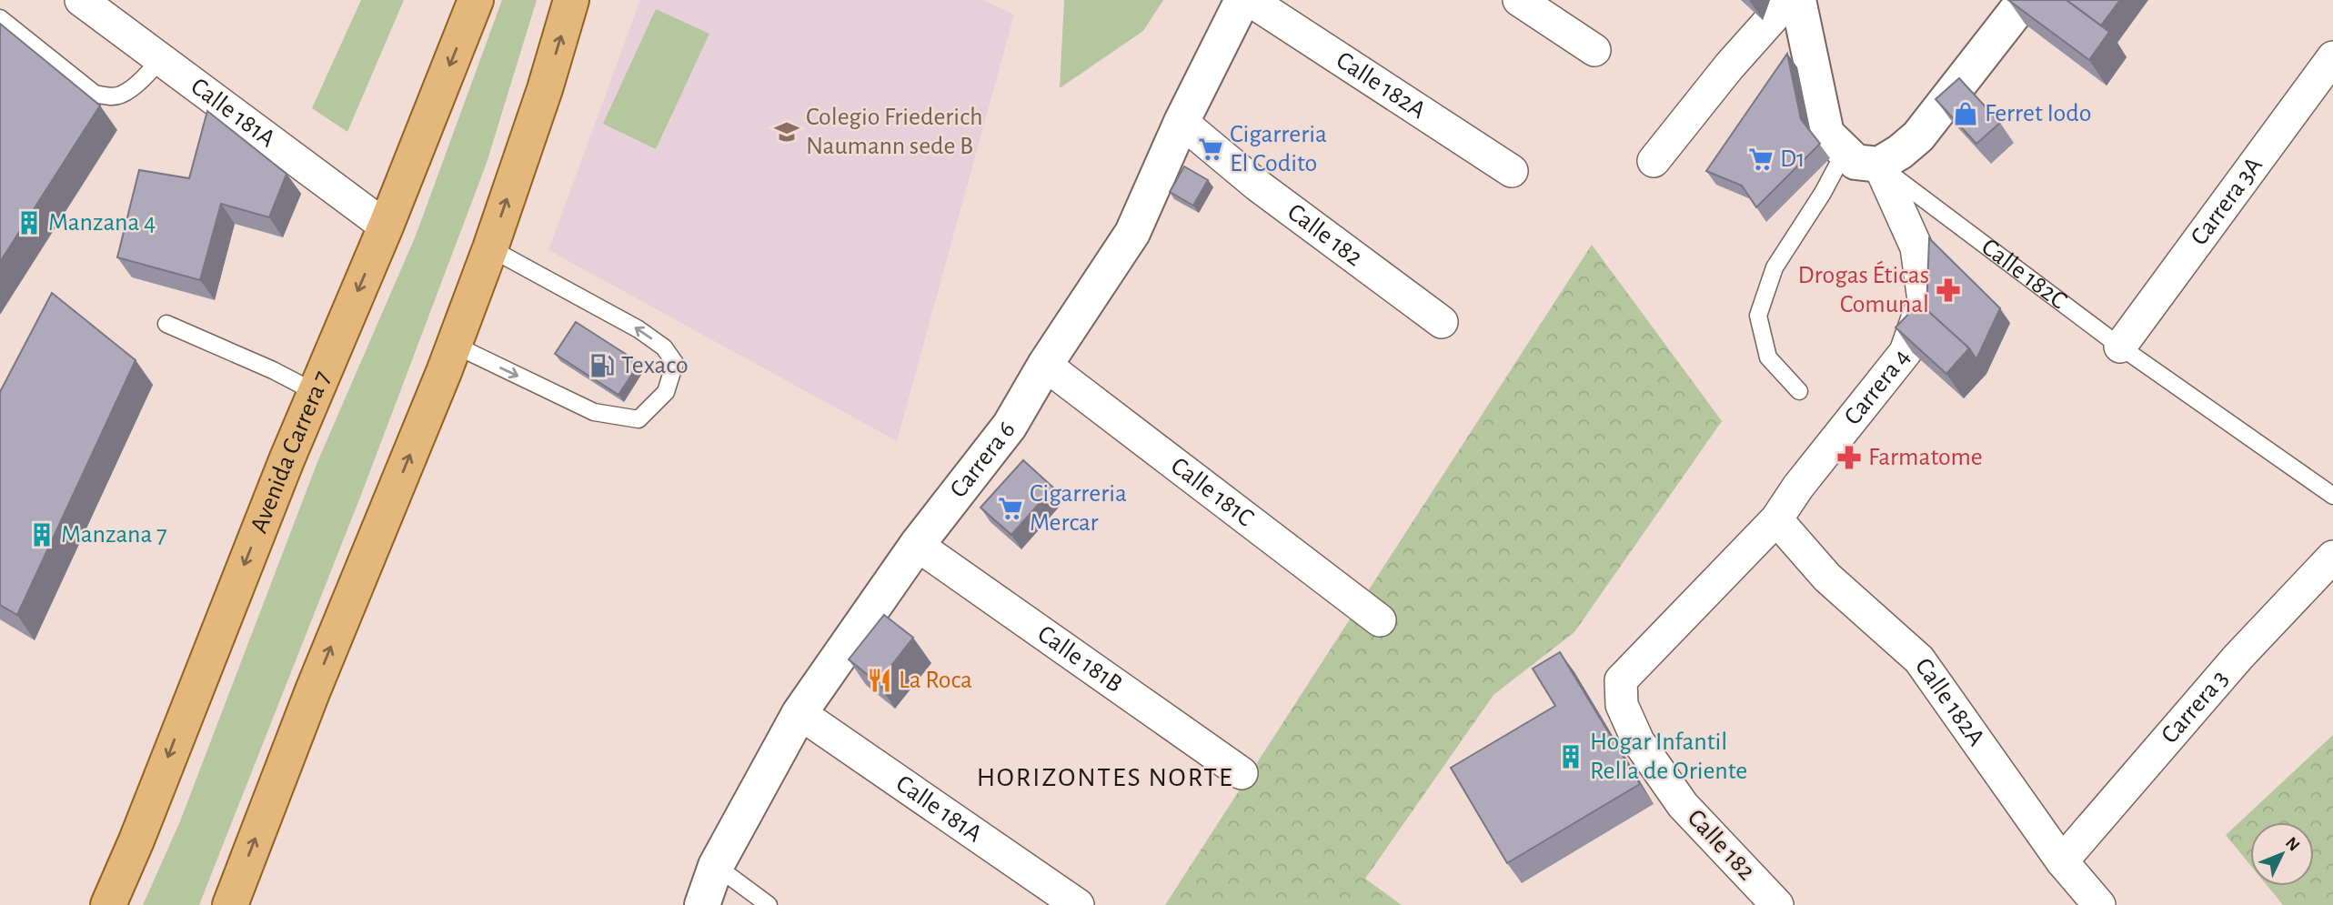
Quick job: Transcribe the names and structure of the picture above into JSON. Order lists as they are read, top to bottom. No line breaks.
{"streets":{"main road":["Avenida Carrera 7"],"street":["Calle 182A","Calle 181A","Carrera 3A","Calle 182","Calle 182C","Carrera 4","Carrera 6","Calle 181C","Calle 181B","Carrera 3"]},"crossings":[["Calle 182A","Carrera 4"],["Calle 182A","Carrera 3"],["Calle 181A","Avenida Carrera 7"],["Calle 181A","Carrera 6"],["Carrera 3A","Calle 182C"],["Calle 182","Carrera 4"],["Calle 182","Carrera 6"],["Calle 182C","Carrera 4"],["Carrera 6","Calle 181C"],["Carrera 6","Calle 181B"]],"districts":["HORIZONTES NORTE"],"places":{"shop":["Ferret Iodo"],"school or university":["Colegio Friederich Naumann sede B"],"supermarket":["Cigarreria El Codito","D1","Cigarreria Mercar"],"building":["Manzana 4","Manzana 7","Hogar Infantil Rella de Oriente"],"pharmacy":["Drogas Éticas Comunal","Farmatome"],"fuel station":["Texaco"],"restaurant":["La Roca"]},"north":"top right"}
